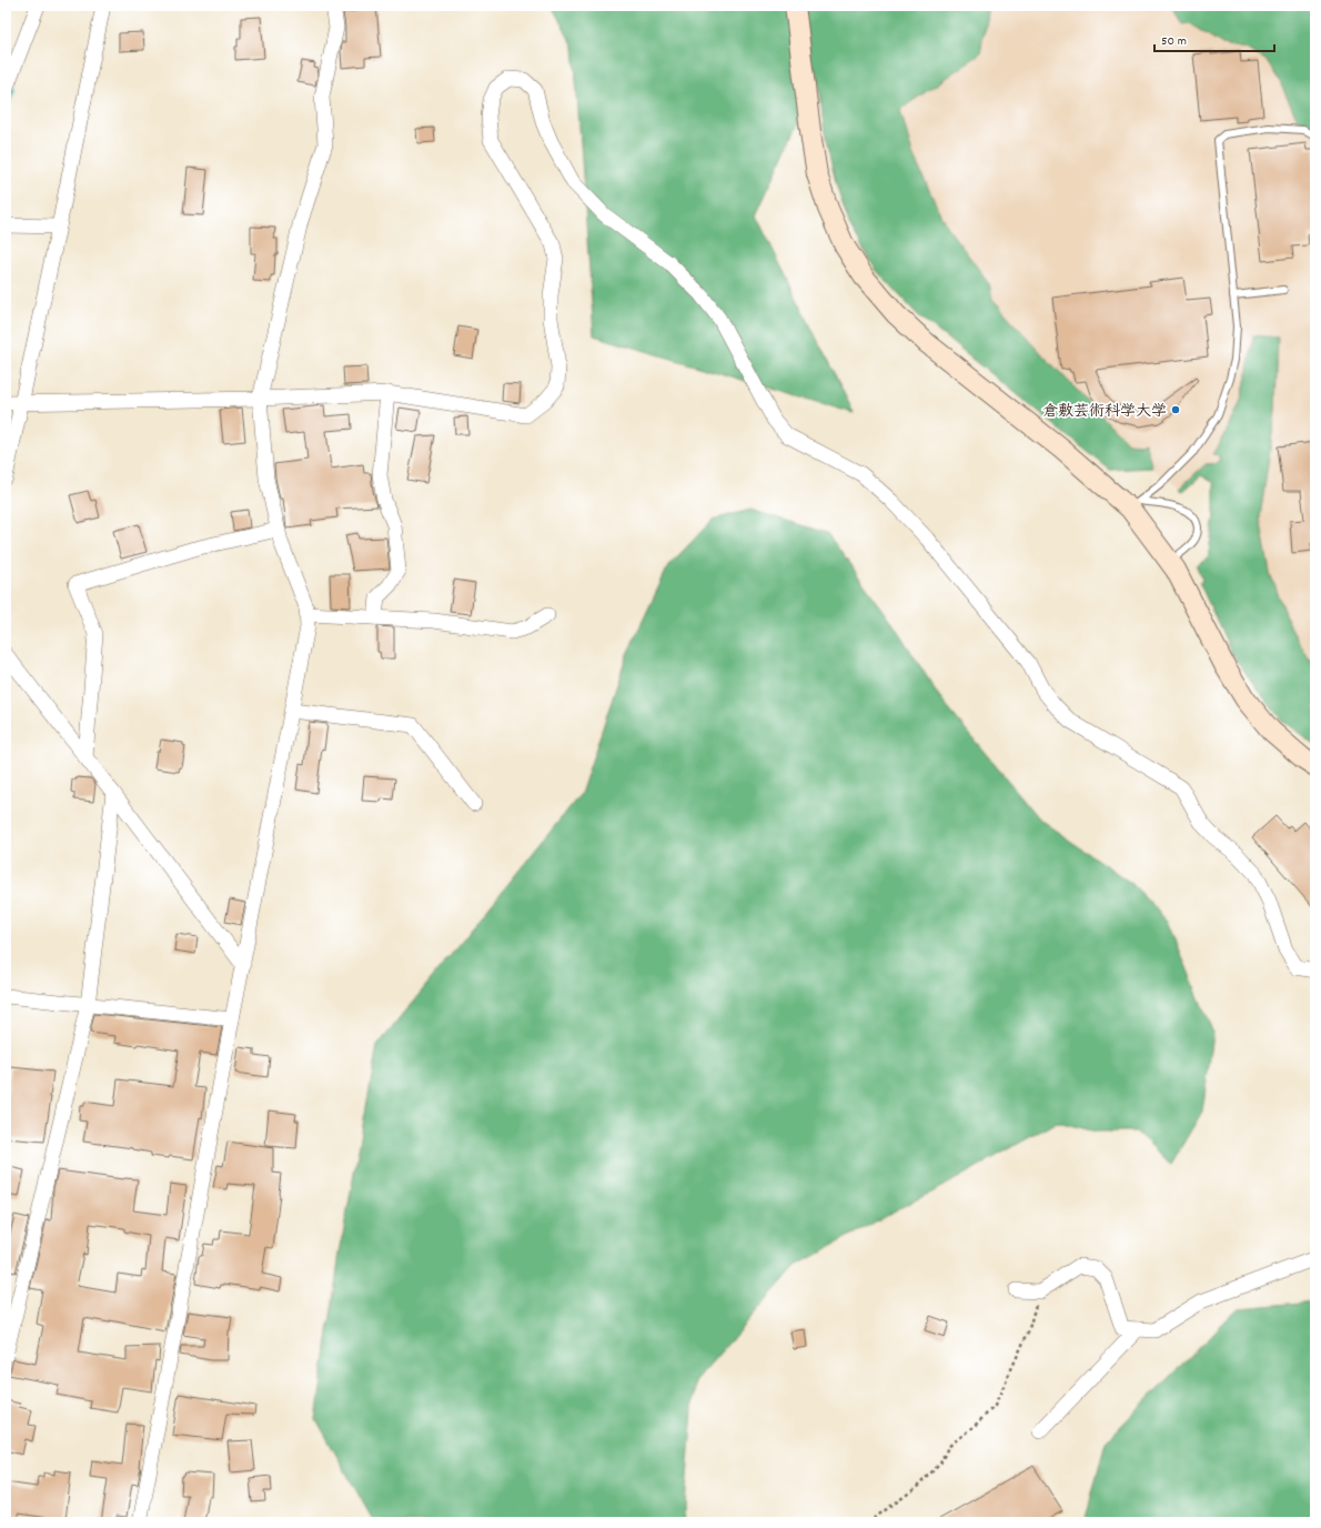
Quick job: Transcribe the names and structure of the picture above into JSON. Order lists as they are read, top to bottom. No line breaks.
{"places":["倉敷芸術科学大学"],"scale_bar":"50 m"}
